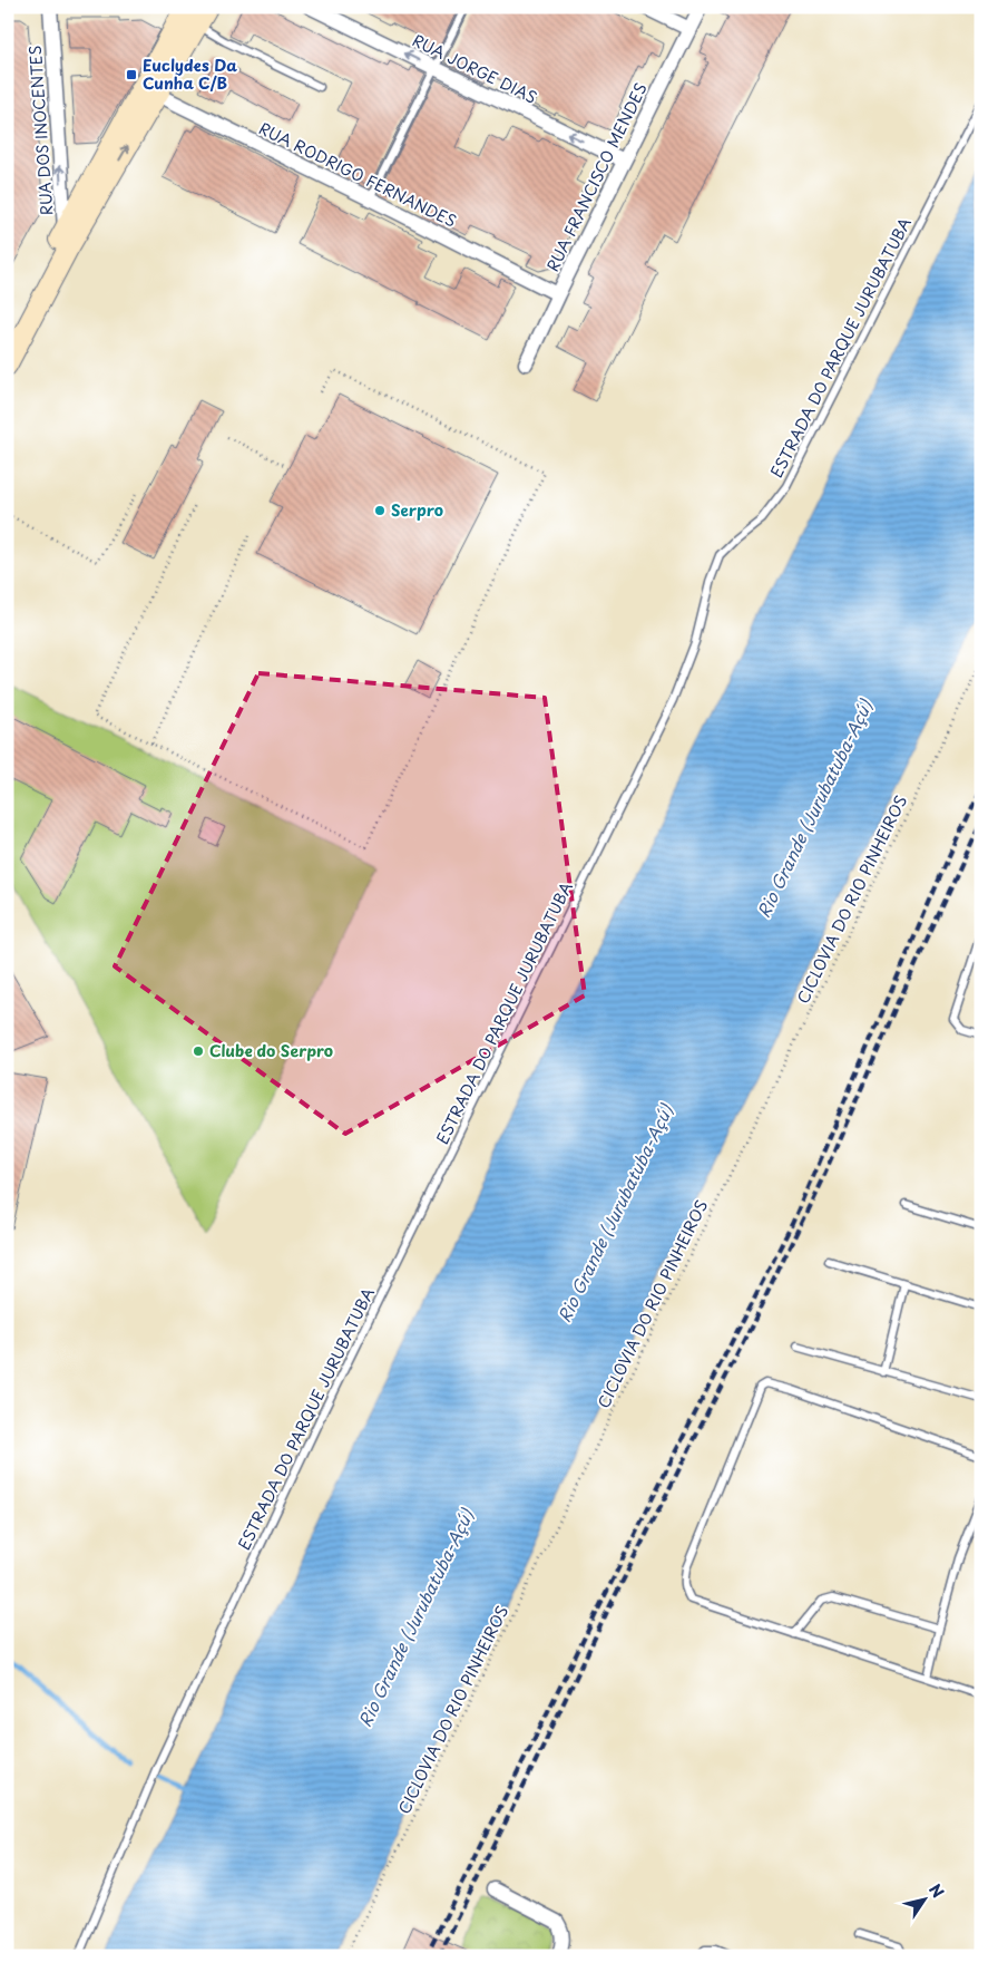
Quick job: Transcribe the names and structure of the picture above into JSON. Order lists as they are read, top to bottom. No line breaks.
{"streets":{"street":["RUA JORGE DIAS","RUA DOS INOCENTES","RUA RODRIGO FERNANDES","RUA FRANCISCO MENDES"],"lane":["ESTRADA DO PARQUE JURUBATUBA"],"path":["CICLOVIA DO RIO PINHEIROS"]},"crossings":[["RUA JORGE DIAS","RUA FRANCISCO MENDES"],["RUA RODRIGO FERNANDES","RUA FRANCISCO MENDES"]],"one_way":["RUA JORGE DIAS","RUA DOS INOCENTES"],"water":["Rio Grande (Jurubatuba-Açú)"],"places":{"transit":["Euclydes Da Cunha C/B"],"other":["Serpro","Clube do Serpro"]},"north":"top right"}
